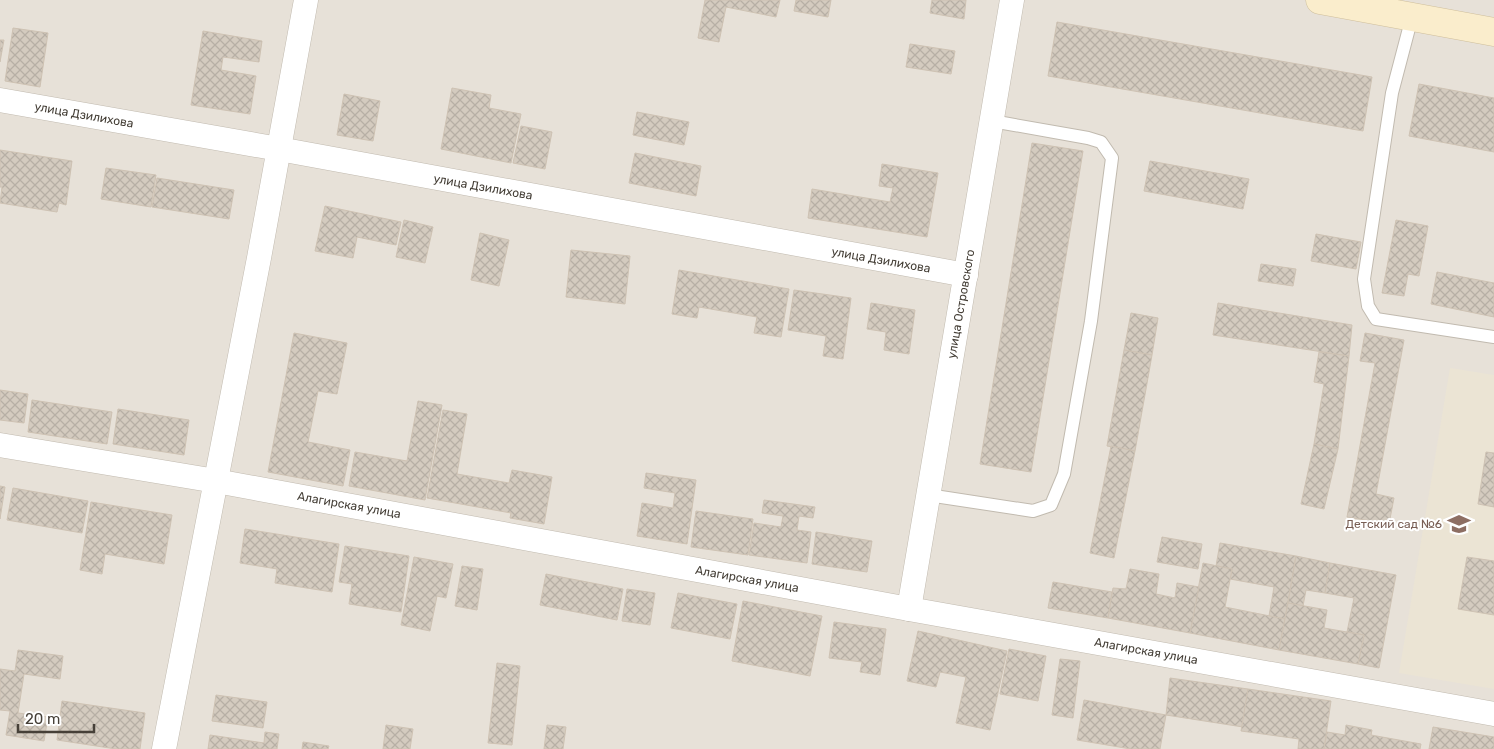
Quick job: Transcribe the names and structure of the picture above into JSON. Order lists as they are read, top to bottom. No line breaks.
{"streets":{"street":["улица Дзилихова","улица Островского","Алагирская улица"]},"crossings":[["улица Дзилихова","улица Островского"],["улица Островского","Алагирская улица"]],"places":{"school or university":["Детский сад №6"]},"scale_bar":"20 m"}
